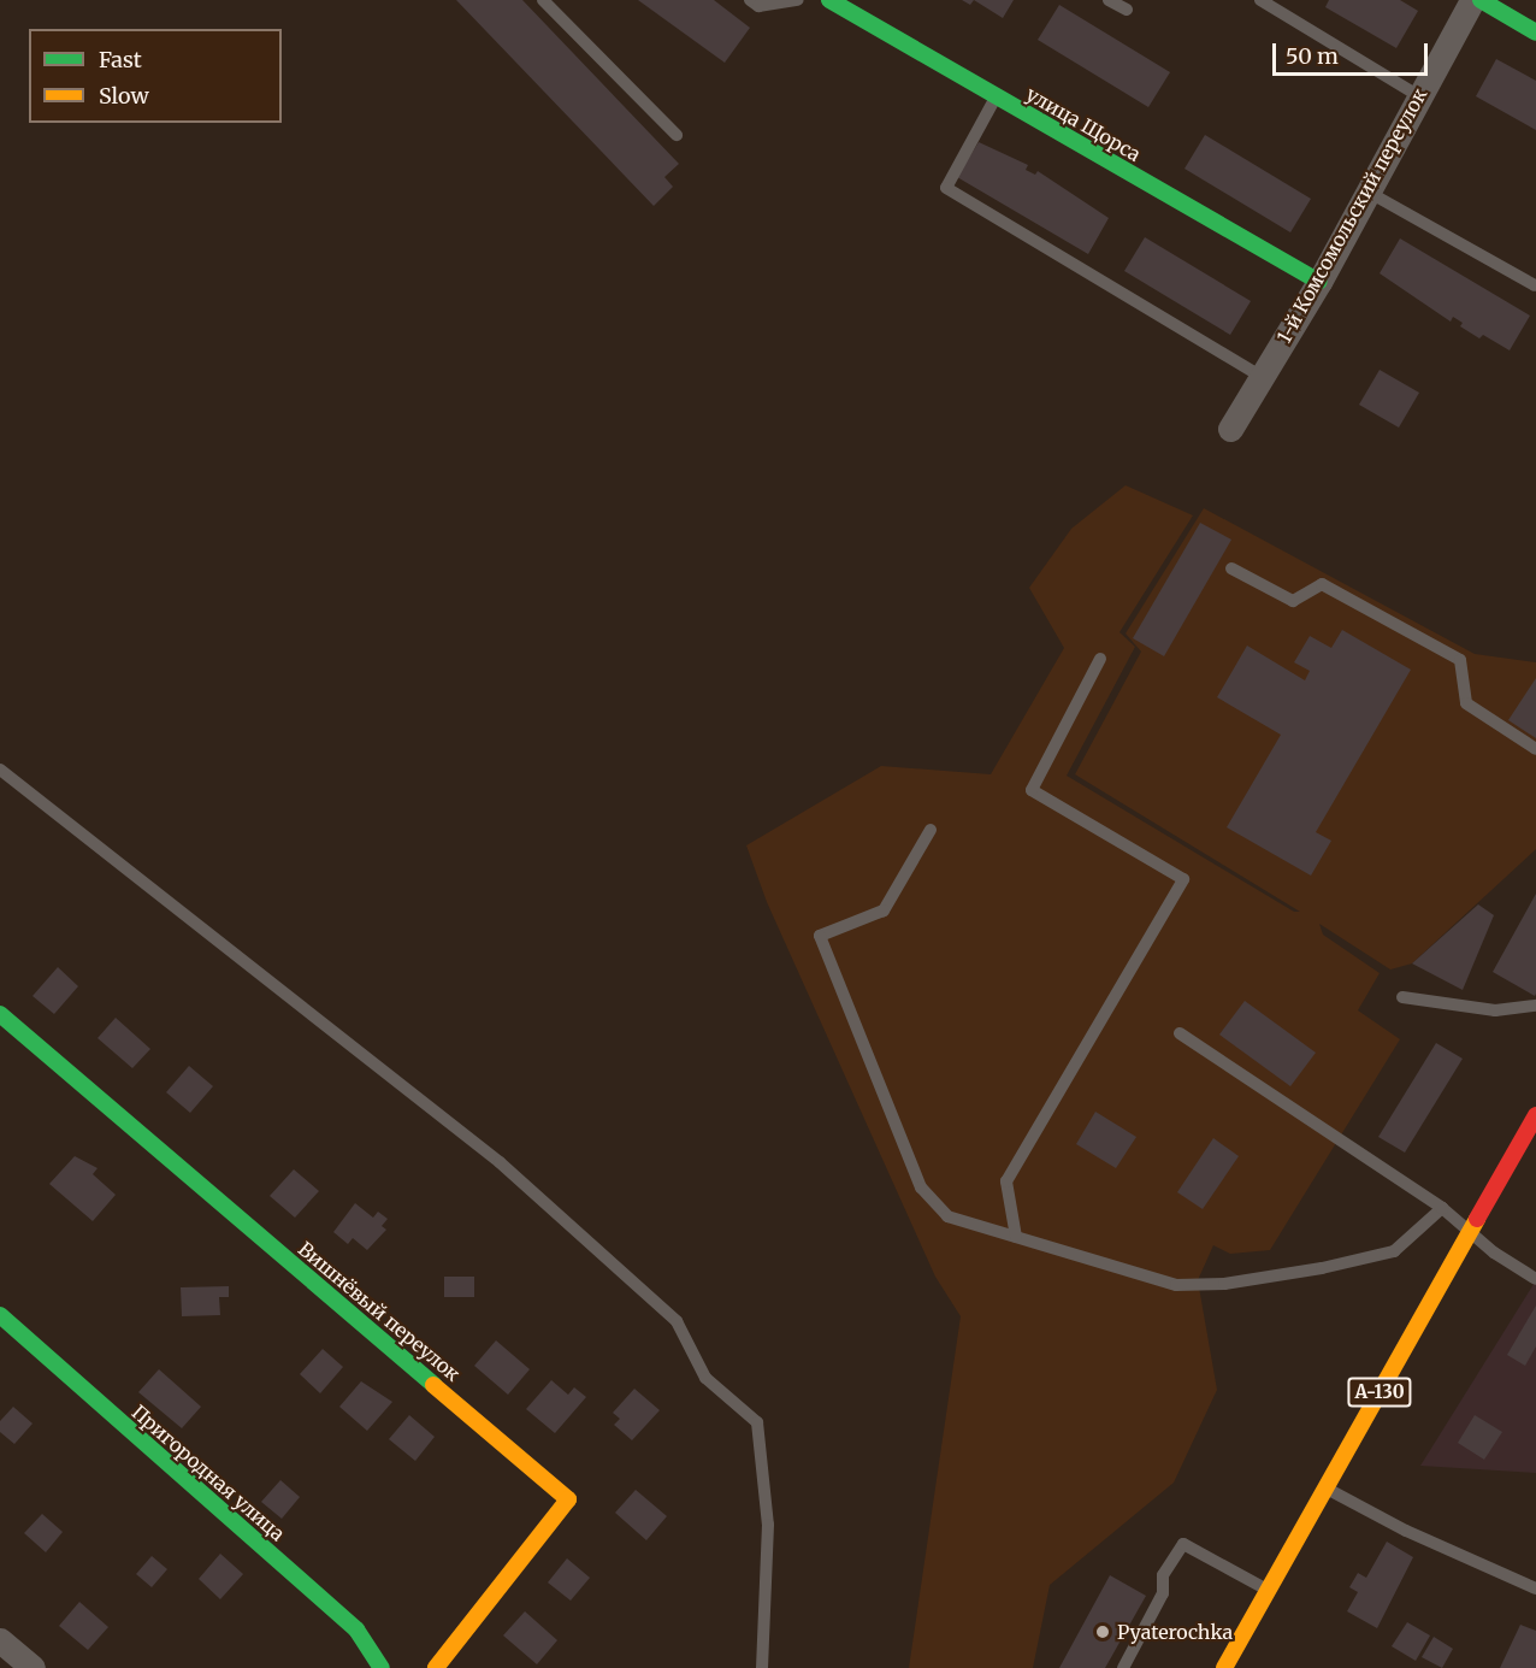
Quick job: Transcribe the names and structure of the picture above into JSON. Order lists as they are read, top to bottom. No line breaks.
{"streets":{"street":["улица Щорса","1-й Комсомольский переулок","Вишнёвый переулок","А-130","Пригородная улица"]},"crossings":[["улица Щорса","1-й Комсомольский переулок"]],"places":["Pyaterochka"],"legend":["Fast","Slow"],"scale_bar":"50 m"}
